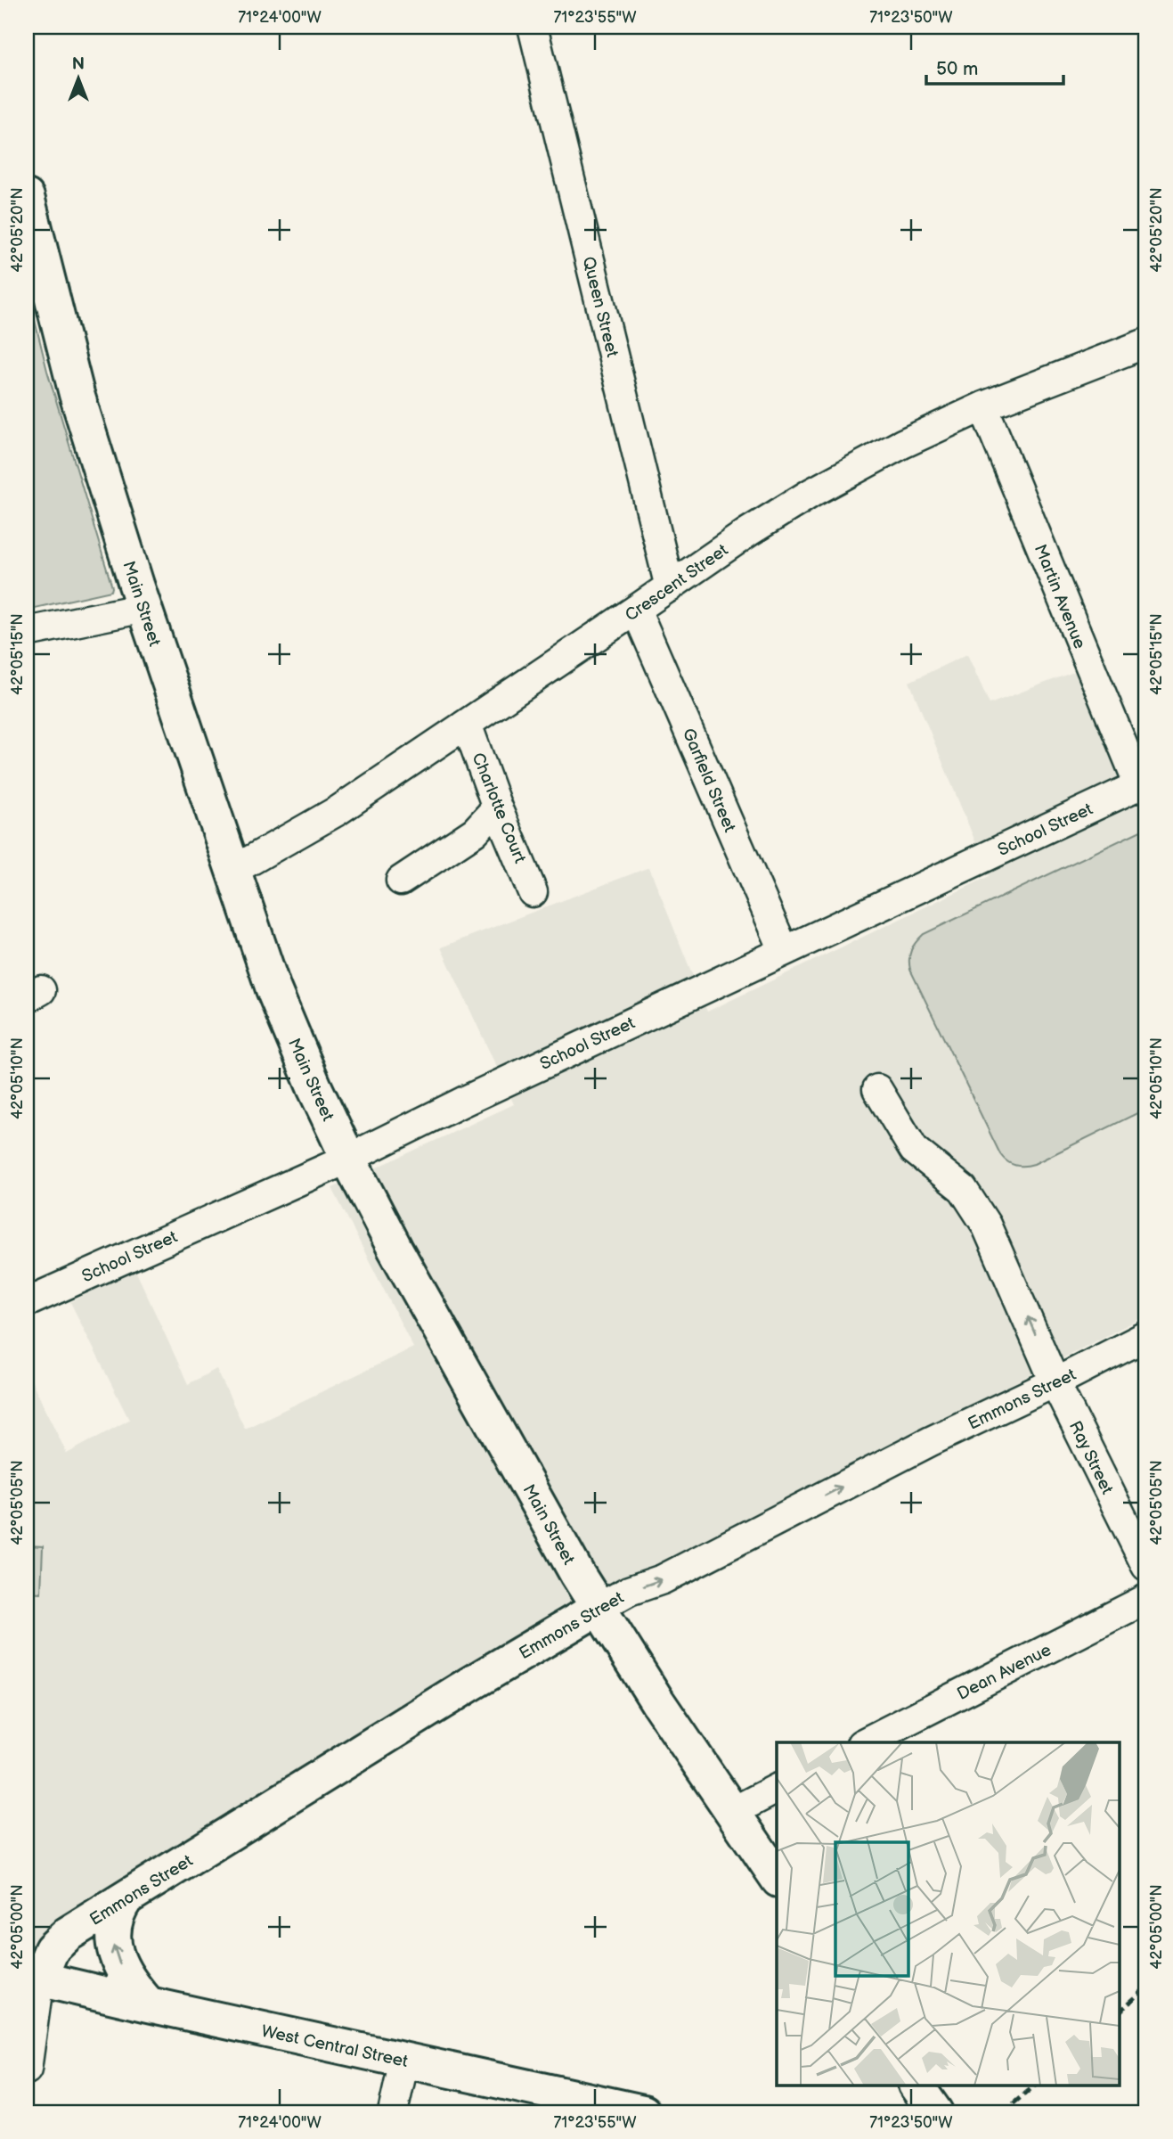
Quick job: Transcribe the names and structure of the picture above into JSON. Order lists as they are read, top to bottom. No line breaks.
{"streets":{"main road":["Main Street","Emmons Street","West Central Street"],"street":["Queen Street","Crescent Street","Martin Avenue","Garfield Street","Charlotte Court","School Street","Ray Street","Dean Avenue"]},"crossings":[["Queen Street","Crescent Street"],["Crescent Street","Martin Avenue"],["Crescent Street","Main Street"],["Crescent Street","Garfield Street"],["Crescent Street","Charlotte Court"],["Martin Avenue","School Street"],["Main Street","School Street"],["Main Street","Emmons Street"],["Garfield Street","School Street"],["Emmons Street","Ray Street"],["Emmons Street","West Central Street"]],"one_way":["Emmons Street","Ray Street"],"scale_bar":"50 m","north":"top","coordinates":["71°24'00\"W","71°23'55\"W","71°23'50\"W","42°05'20\"N","42°05'15\"N","42°05'10\"N","42°05'05\"N","42°05'00\"N"]}
